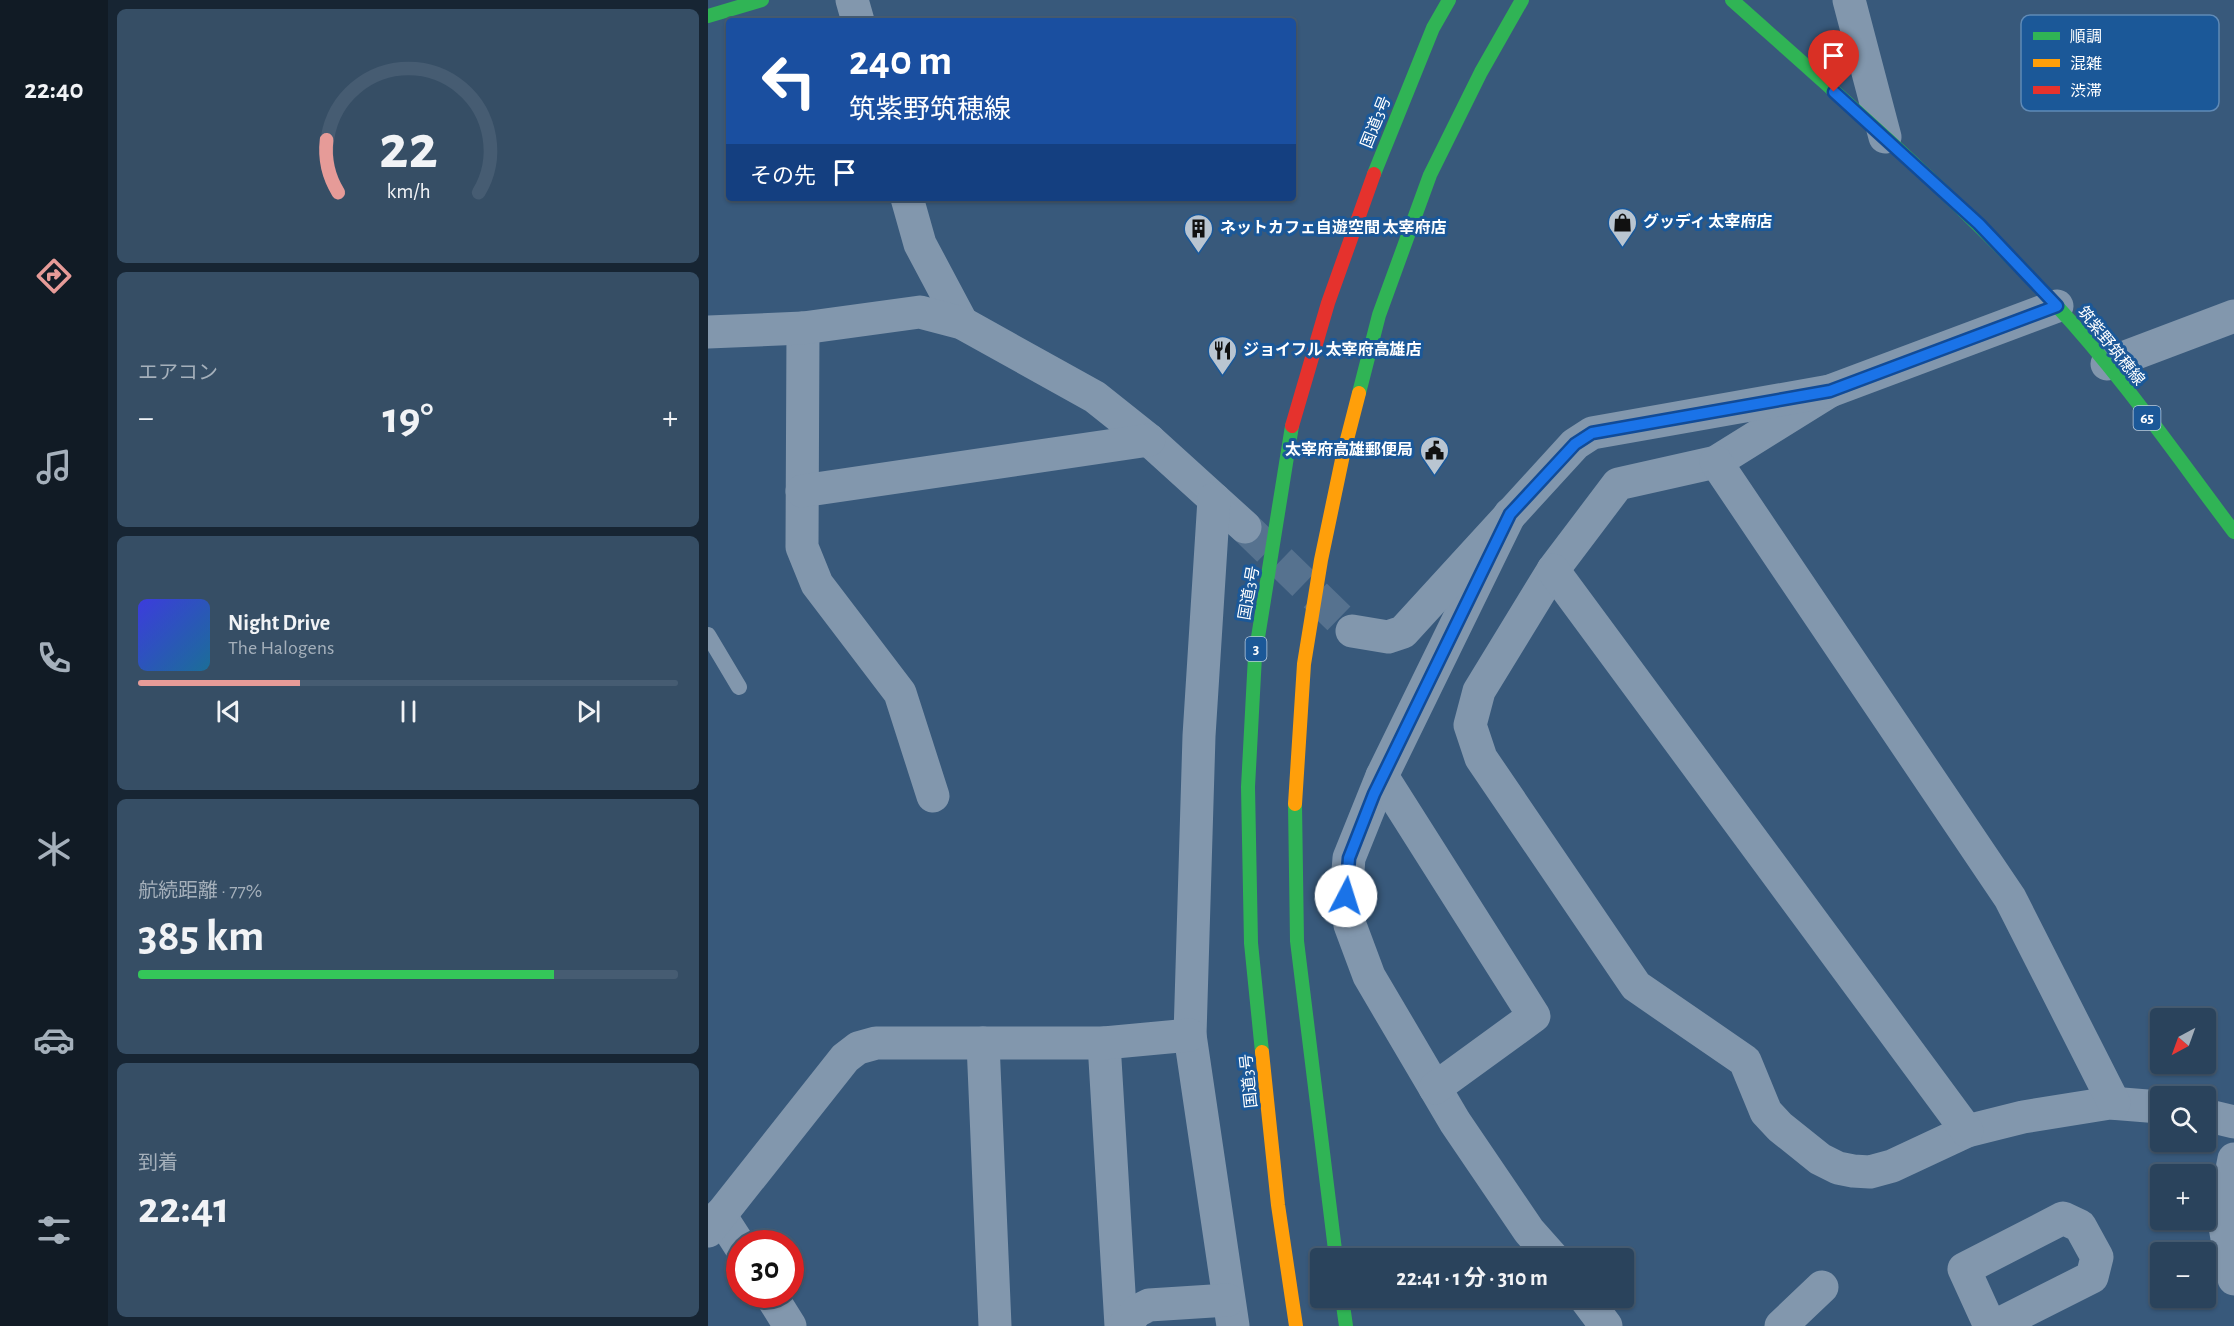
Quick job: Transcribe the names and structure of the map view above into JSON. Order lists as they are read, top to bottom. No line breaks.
{"streets":{"main road":["国道3号","筑紫野筑穂線","65","3"]},"places":{"shop":["グッディ 太宰府店"],"building":["ネットカフェ自遊空間 太宰府店"],"restaurant":["ジョイフル 太宰府高雄店"],"public building":["太宰府高雄郵便局"]},"legend":["順調","混雑","渋滞"],"north":"bottom left","page":{"tabs":"22:40","turn":["240 m","筑紫野筑穂線"],"then":"その先","tile":["エアコン",["航続距離 · 77%","385 km"],["到着","22:41"]],"heat":["−","19°","+"],"song":["Night Drive","The Halogens"],"map_buttons":["+","−"],"limit":"30","trip":"22:41 · 1 分 · 310 m","gauge":["22","km/h"]}}
